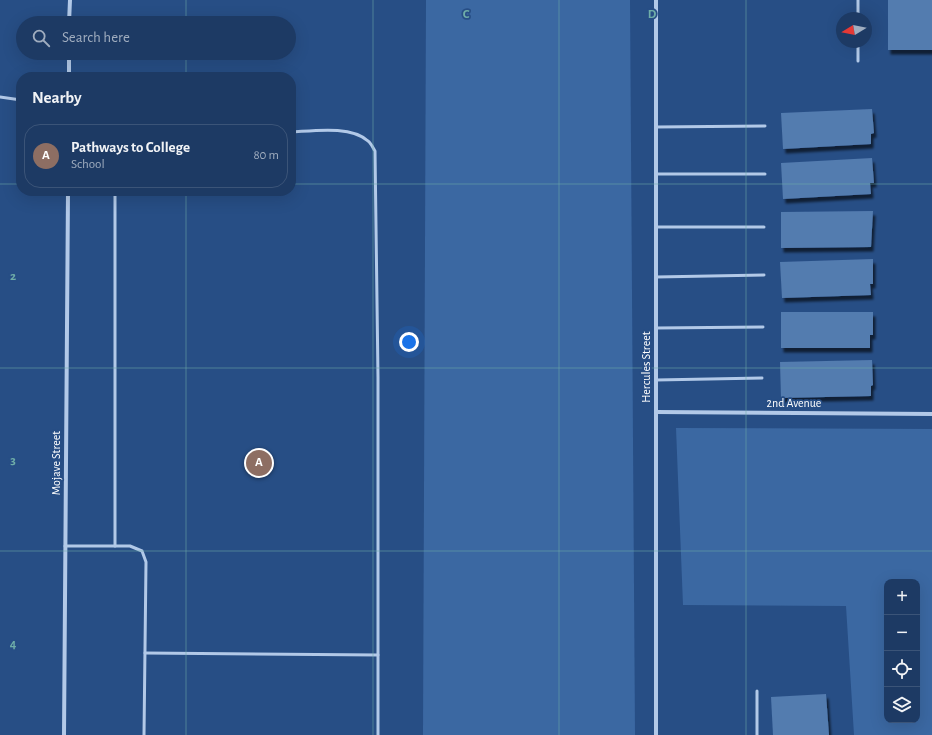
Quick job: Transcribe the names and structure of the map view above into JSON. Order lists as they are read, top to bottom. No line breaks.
{"streets":{"street":["Hercules Street","2nd Avenue","Mojave Street"]},"crossings":[["Hercules Street","2nd Avenue"]],"north":"left","page":{"search":"Search here","heading":"Nearby","list":[{"mark":"A","name":"Pathways to College","note":"School","value":"80 m"}],"pins":"A","map_buttons":["+","−"]},"grid":{"columns":["C","D"],"rows":["2","3","4"]}}
